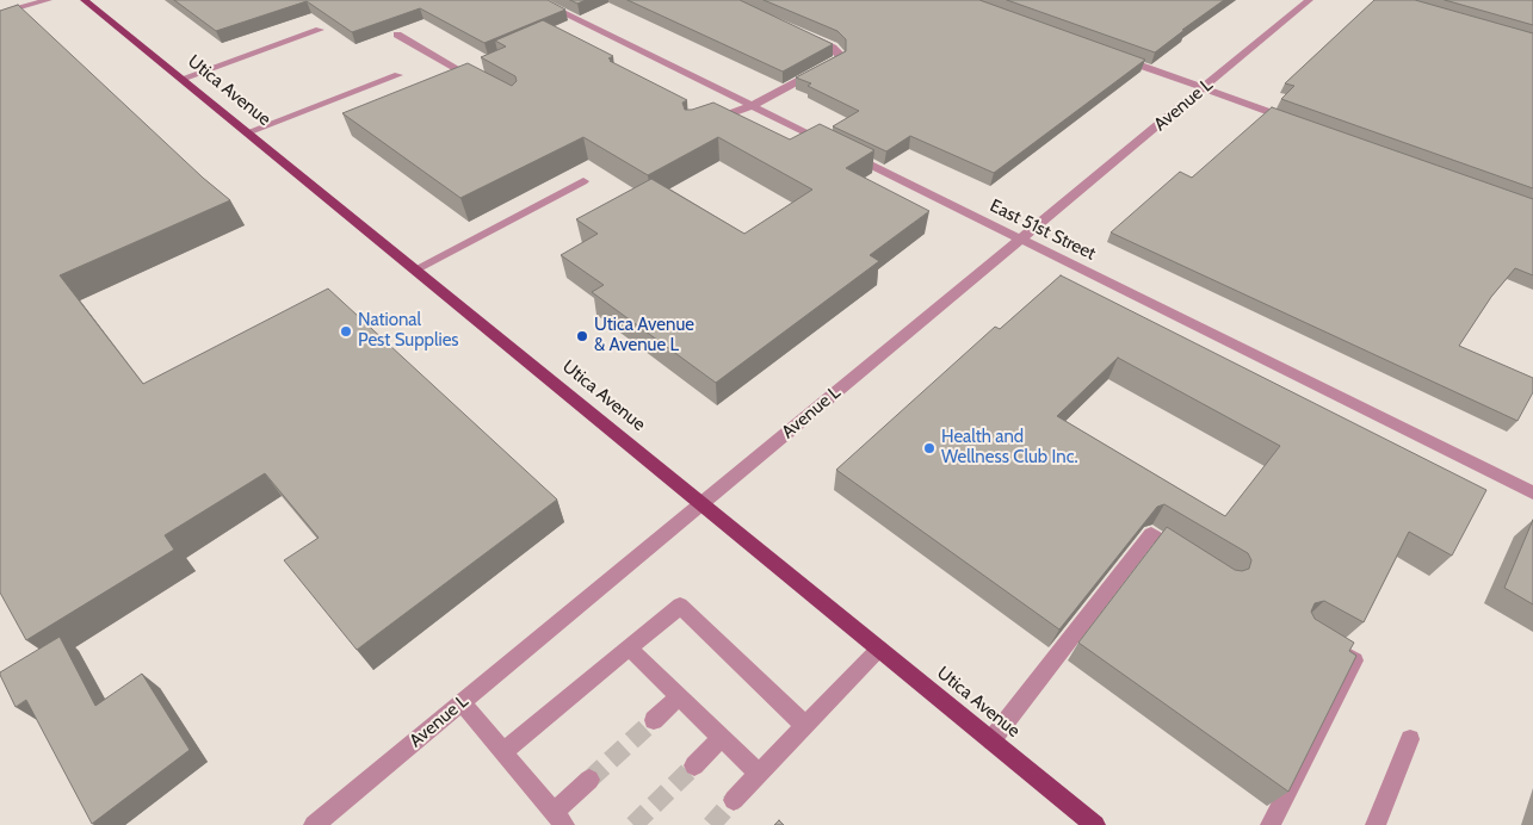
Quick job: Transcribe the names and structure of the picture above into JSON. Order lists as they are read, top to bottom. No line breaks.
{"streets":{"main road":["Utica Avenue"],"street":["Avenue L","East 51st Street"]},"crossings":[["Utica Avenue","Avenue L"],["Avenue L","East 51st Street"]],"places":["National Pest Supplies","Utica Avenue & Avenue L","Health and Wellness Club Inc."]}
